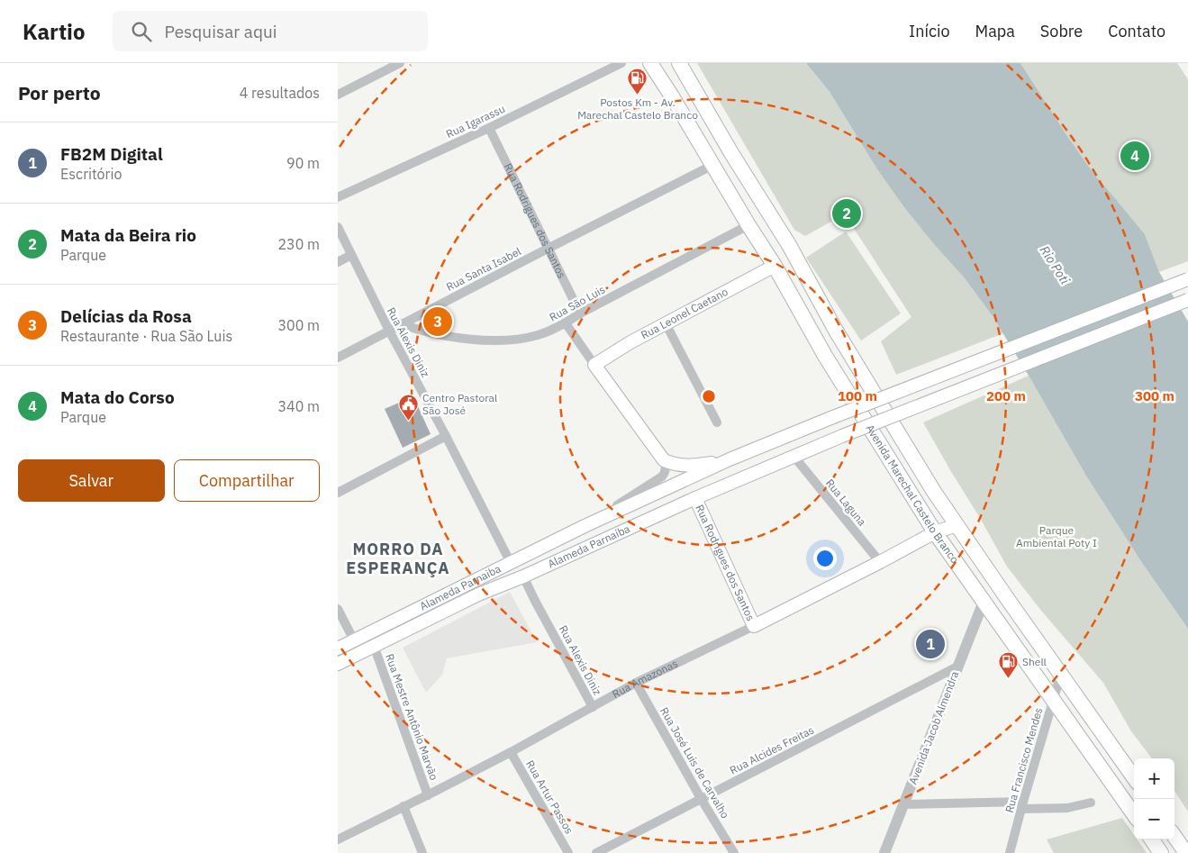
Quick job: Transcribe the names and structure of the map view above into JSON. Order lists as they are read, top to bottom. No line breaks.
{"streets":{"main road":["Rua Rodrigues dos Santos","Rua Leonel Caetano","Avenida Marechal Castelo Branco","Alameda Parnaíba","Alameda Parnaiba","Rua Amazonas"],"street":["Rua Igarassu","Rua Santa Isabel","Rua São Luis","Rua Alexis Diniz","Rua Laguna","Rua Mestre Antônio Marvão","Avenida Jacob Almendra","Rua Alcides Freitas","Rua Francisco Mendes","Rua José Luis de Carvalho","Rua Artur Passos"]},"crossings":[["Rua Igarassu","Rua Rodrigues dos Santos"],["Rua Rodrigues dos Santos","Rua Santa Isabel"],["Rua Rodrigues dos Santos","Rua São Luis"],["Rua Rodrigues dos Santos","Alameda Parnaíba"],["Rua Rodrigues dos Santos","Rua Amazonas"],["Rua Santa Isabel","Rua São Luis"],["Rua Santa Isabel","Rua Alexis Diniz"],["Rua Santa Isabel","Avenida Marechal Castelo Branco"],["Rua São Luis","Avenida Marechal Castelo Branco"],["Rua Leonel Caetano","Avenida Marechal Castelo Branco"],["Rua Alexis Diniz","Alameda Parnaíba"],["Rua Alexis Diniz","Alameda Parnaiba"],["Rua Alexis Diniz","Rua Amazonas"],["Avenida Marechal Castelo Branco","Rua Amazonas"],["Avenida Marechal Castelo Branco","Avenida Jacob Almendra"],["Avenida Marechal Castelo Branco","Rua Francisco Mendes"],["Rua Laguna","Alameda Parnaíba"],["Rua Laguna","Rua Amazonas"],["Alameda Parnaíba","Rua Mestre Antônio Marvão"],["Rua Amazonas","Rua Mestre Antônio Marvão"],["Rua Amazonas","Rua José Luis de Carvalho"],["Rua Amazonas","Rua Artur Passos"],["Avenida Jacob Almendra","Rua Alcides Freitas"],["Rua Alcides Freitas","Rua José Luis de Carvalho"]],"districts":["MORRO DA ESPERANÇA"],"water":["Rio Poti"],"parks":["Parque Ambiental Poty I"],"places":{"fuel station":["Postos Km - Av. Marechal Castelo Branco","Shell"],"public building":["Centro Pastoral São José"]},"page":{"header":"Kartio","search":"Pesquisar aqui","nav":["Início","Mapa","Sobre","Contato"],"heading":["Por perto","4 resultados"],"list":[{"mark":"1","name":"FB2M Digital","note":"Escritório","value":"90 m"},{"mark":"2","name":"Mata da Beira rio","note":"Parque","value":"230 m"},{"mark":"3","name":"Delícias da Rosa","note":"Restaurante · Rua São Luis","value":"300 m"},{"mark":"4","name":"Mata do Corso","note":"Parque","value":"340 m"}],"pins":["4","2","3","1"],"buttons":["Salvar","Compartilhar"],"map_buttons":["+","−"]},"rings":["100 m","200 m","300 m"]}
